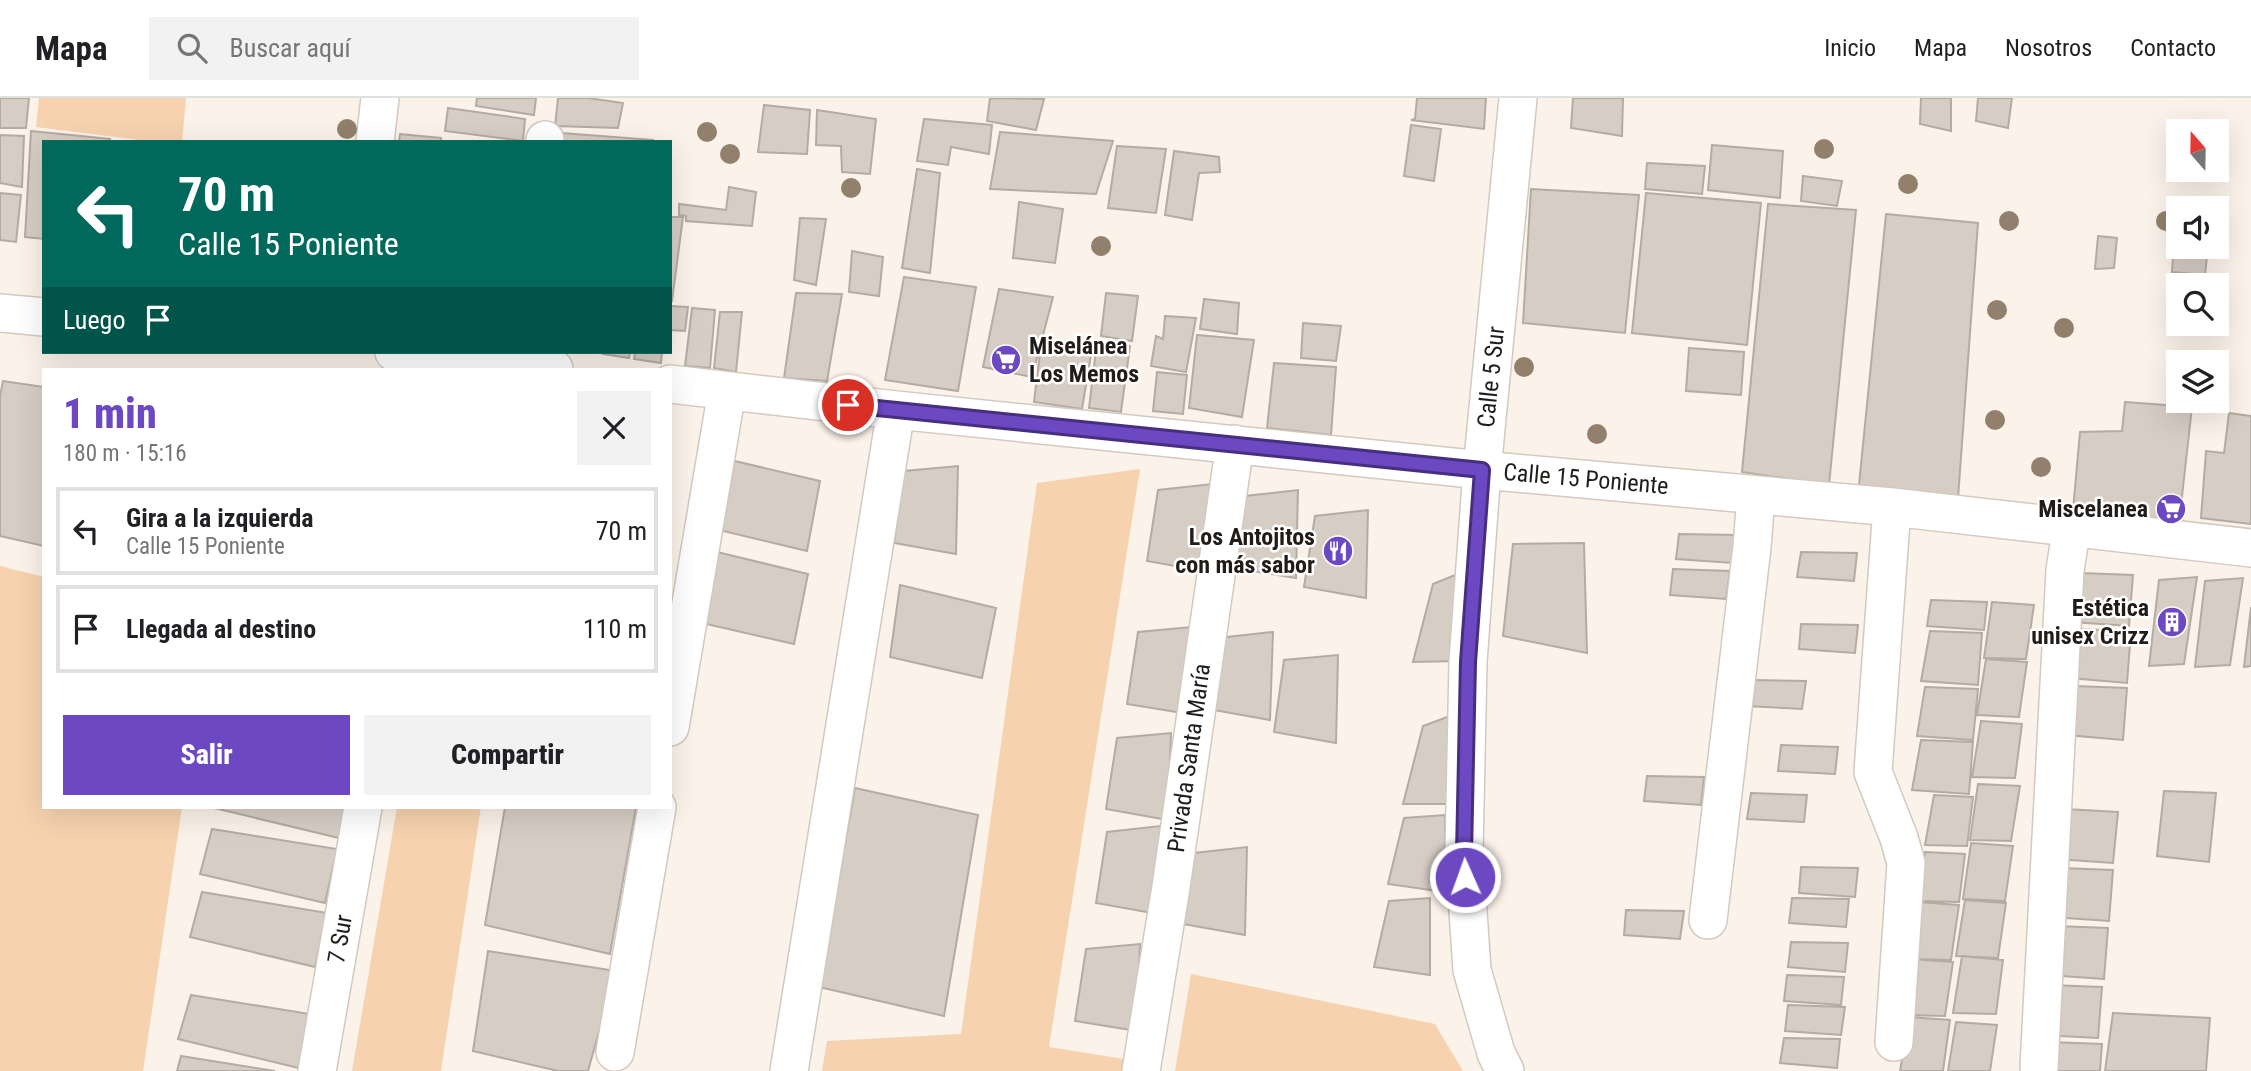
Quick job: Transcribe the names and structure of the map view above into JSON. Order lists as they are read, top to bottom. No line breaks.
{"streets":{"street":["Calle 5 Sur","Calle 15 Poniente","Privada Santa María","7 Sur"]},"crossings":[["Calle 5 Sur","Calle 15 Poniente"],["Calle 15 Poniente","Privada Santa María"]],"places":{"supermarket":["Miselánea Los Memos","Miscelanea"],"restaurant":["Los Antojitos con más sabor"],"building":["Estética unisex Crizz"]},"north":"top","page":{"header":"Mapa","search":"Buscar aquí","nav":["Inicio","Mapa","Nosotros","Contacto"],"turn":["70 m","Calle 15 Poniente"],"then":"Luego","heading":["1 min","180 m · 15:16"],"list":[{"name":"Gira a la izquierda","note":"Calle 15 Poniente","value":"70 m"},{"name":"Llegada al destino","value":"110 m"}],"buttons":["Salir","Compartir"]}}
